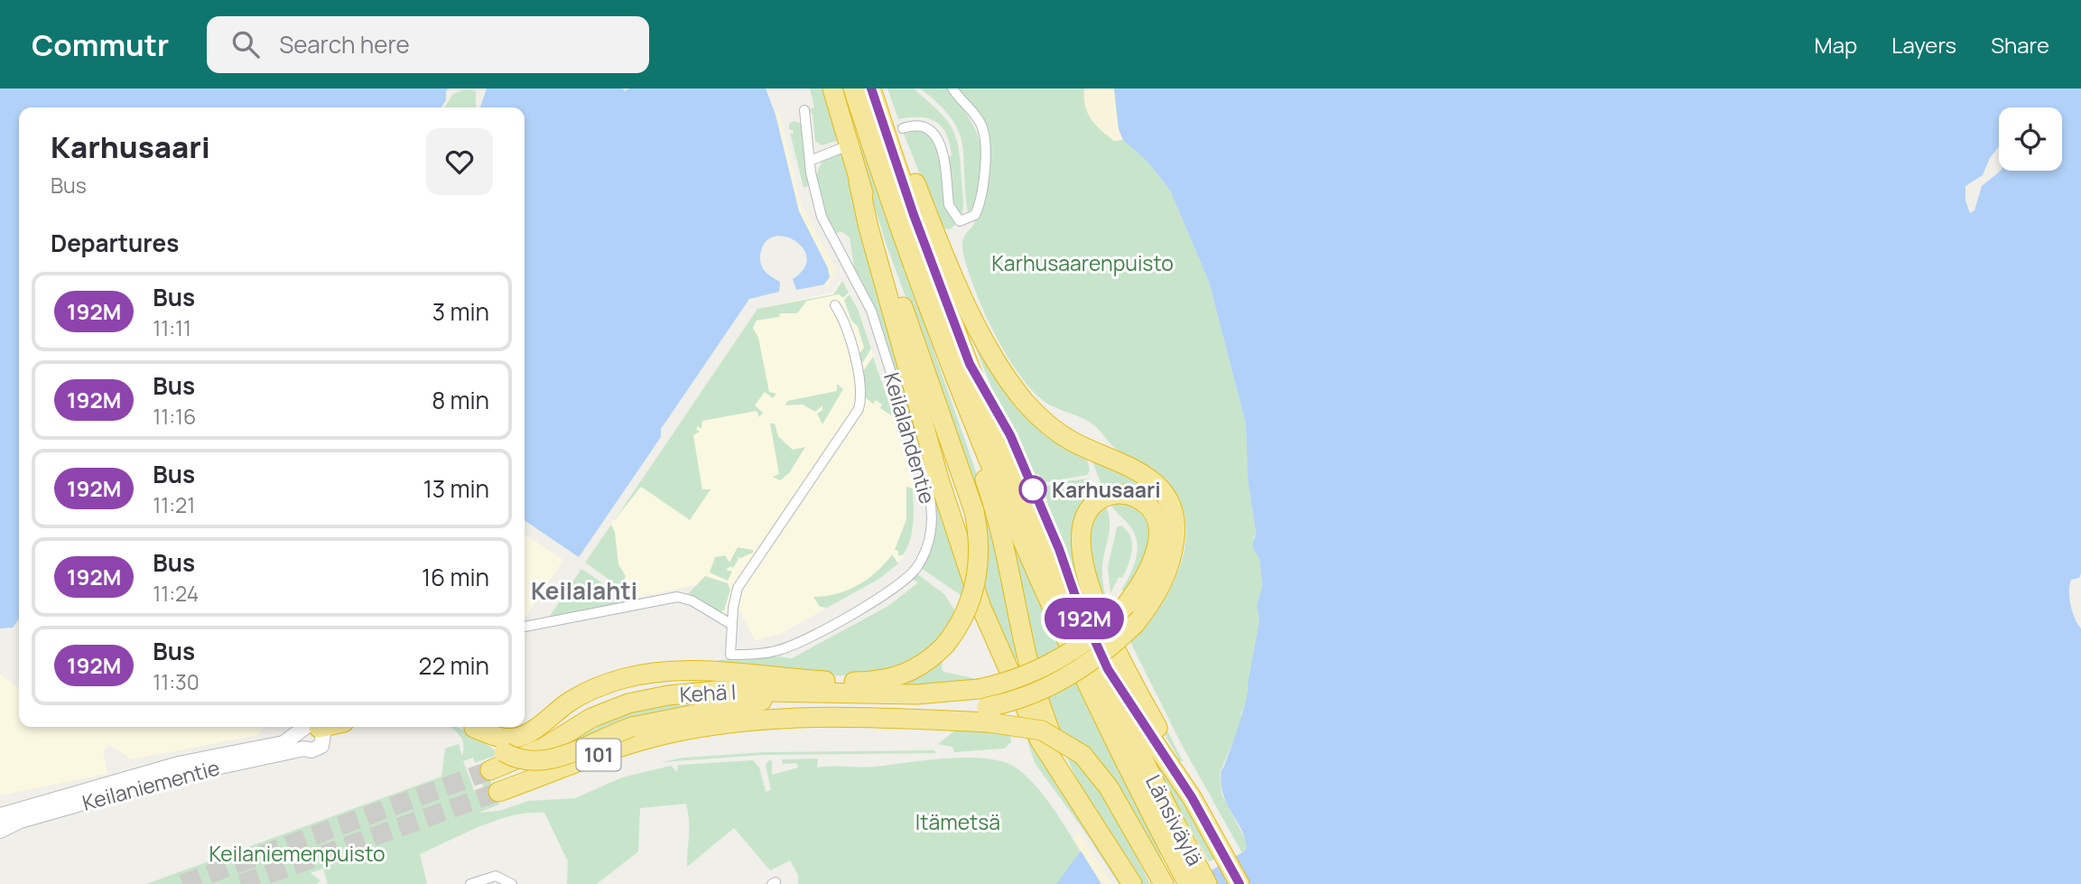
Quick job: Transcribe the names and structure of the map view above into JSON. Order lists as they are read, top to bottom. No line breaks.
{"streets":{"highway":["Kehä I","101","Länsiväylä"],"street":["Keilalahdentie","Keilaniementie"]},"districts":["Keilalahti"],"parks":["Karhusaarenpuisto","Itämetsä","Keilaniemenpuisto"],"places":["Karhusaari"],"lines":["bus line 192M"],"page":{"header":"Commutr","search":"Search here","nav":["Map","Layers","Share"],"on_map":"192M","heading":[["Karhusaari","Bus"],"Departures"],"list":[{"mark":"192M","name":"Bus","note":"11:11","value":"3 min"},{"mark":"192M","name":"Bus","note":"11:16","value":"8 min"},{"mark":"192M","name":"Bus","note":"11:21","value":"13 min"},{"mark":"192M","name":"Bus","note":"11:24","value":"16 min"},{"mark":"192M","name":"Bus","note":"11:30","value":"22 min"}]}}
